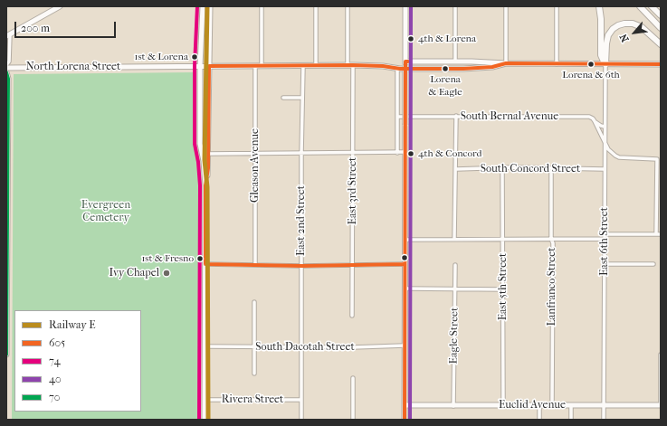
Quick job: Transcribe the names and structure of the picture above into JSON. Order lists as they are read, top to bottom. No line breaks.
{"streets":{"street":["North Lorena Street","South Bernal Avenue","Gleason Avenue","South Concord Street","East 3rd Street","East 2nd Street","East 6th Street","East 5th Street","Lanfranco Street","Eagle Street","South Dacotah Street","Rivera Street","Euclid Avenue"]},"crossings":[["North Lorena Street","Gleason Avenue"],["North Lorena Street","East 3rd Street"],["North Lorena Street","East 2nd Street"],["South Bernal Avenue","East 6th Street"],["South Concord Street","East 6th Street"],["South Concord Street","East 5th Street"],["South Concord Street","Lanfranco Street"],["East 2nd Street","South Dacotah Street"],["East 2nd Street","Rivera Street"],["East 6th Street","Euclid Avenue"],["East 5th Street","Euclid Avenue"],["Lanfranco Street","Euclid Avenue"],["Eagle Street","Euclid Avenue"]],"parks":["Evergreen Cemetery"],"places":["4th & Lorena","1st & Lorena","Lorena & 6th","Lorena & Eagle","4th & Concord","1st & Fresno","Ivy Chapel"],"lines":["rail line E","transit line 74","transit line 40","transit line 605","transit line 70"],"legend":["Railway E","605","74","40","70"],"scale_bar":"200 m","north":"bottom left"}
